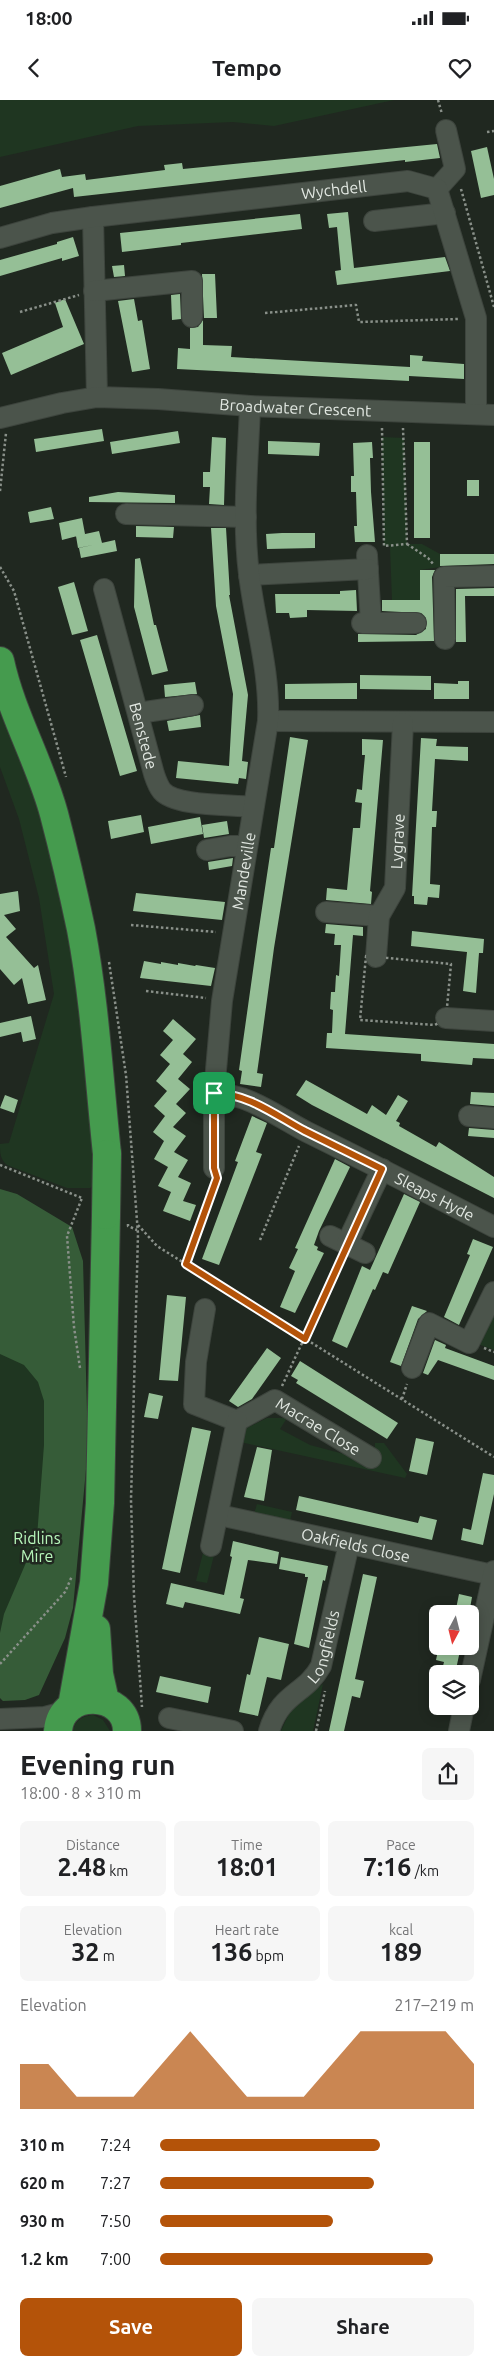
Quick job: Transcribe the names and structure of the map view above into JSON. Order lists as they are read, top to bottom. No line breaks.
{"streets":{"street":["Wychdell","Broadwater Crescent","Benstede","Lygrave","Mandeville","Sleaps Hyde","Macrae Close","Oakfields Close","Longfields"]},"crossings":[["Broadwater Crescent","Mandeville"],["Benstede","Mandeville"],["Mandeville","Sleaps Hyde"],["Oakfields Close","Longfields"]],"parks":["Ridlins Mire"],"north":"bottom","page":{"status":"18:00","header":"Tempo","heading":["Evening run","18:00 · 8 × 310 m"],"stats":[["Distance","2.48 km"],["Time","18:01"],["Pace","7:16 /km"],["Elevation","32 m"],["Heart rate","136 bpm"],["kcal","189"]],"chart":["Elevation","217–219 m"],"list":[{"name":"310 m","note":"7:24"},{"name":"620 m","note":"7:27"},{"name":"930 m","note":"7:50"},{"name":"1.2 km","note":"7:00"}],"buttons":["Save","Share"]}}
